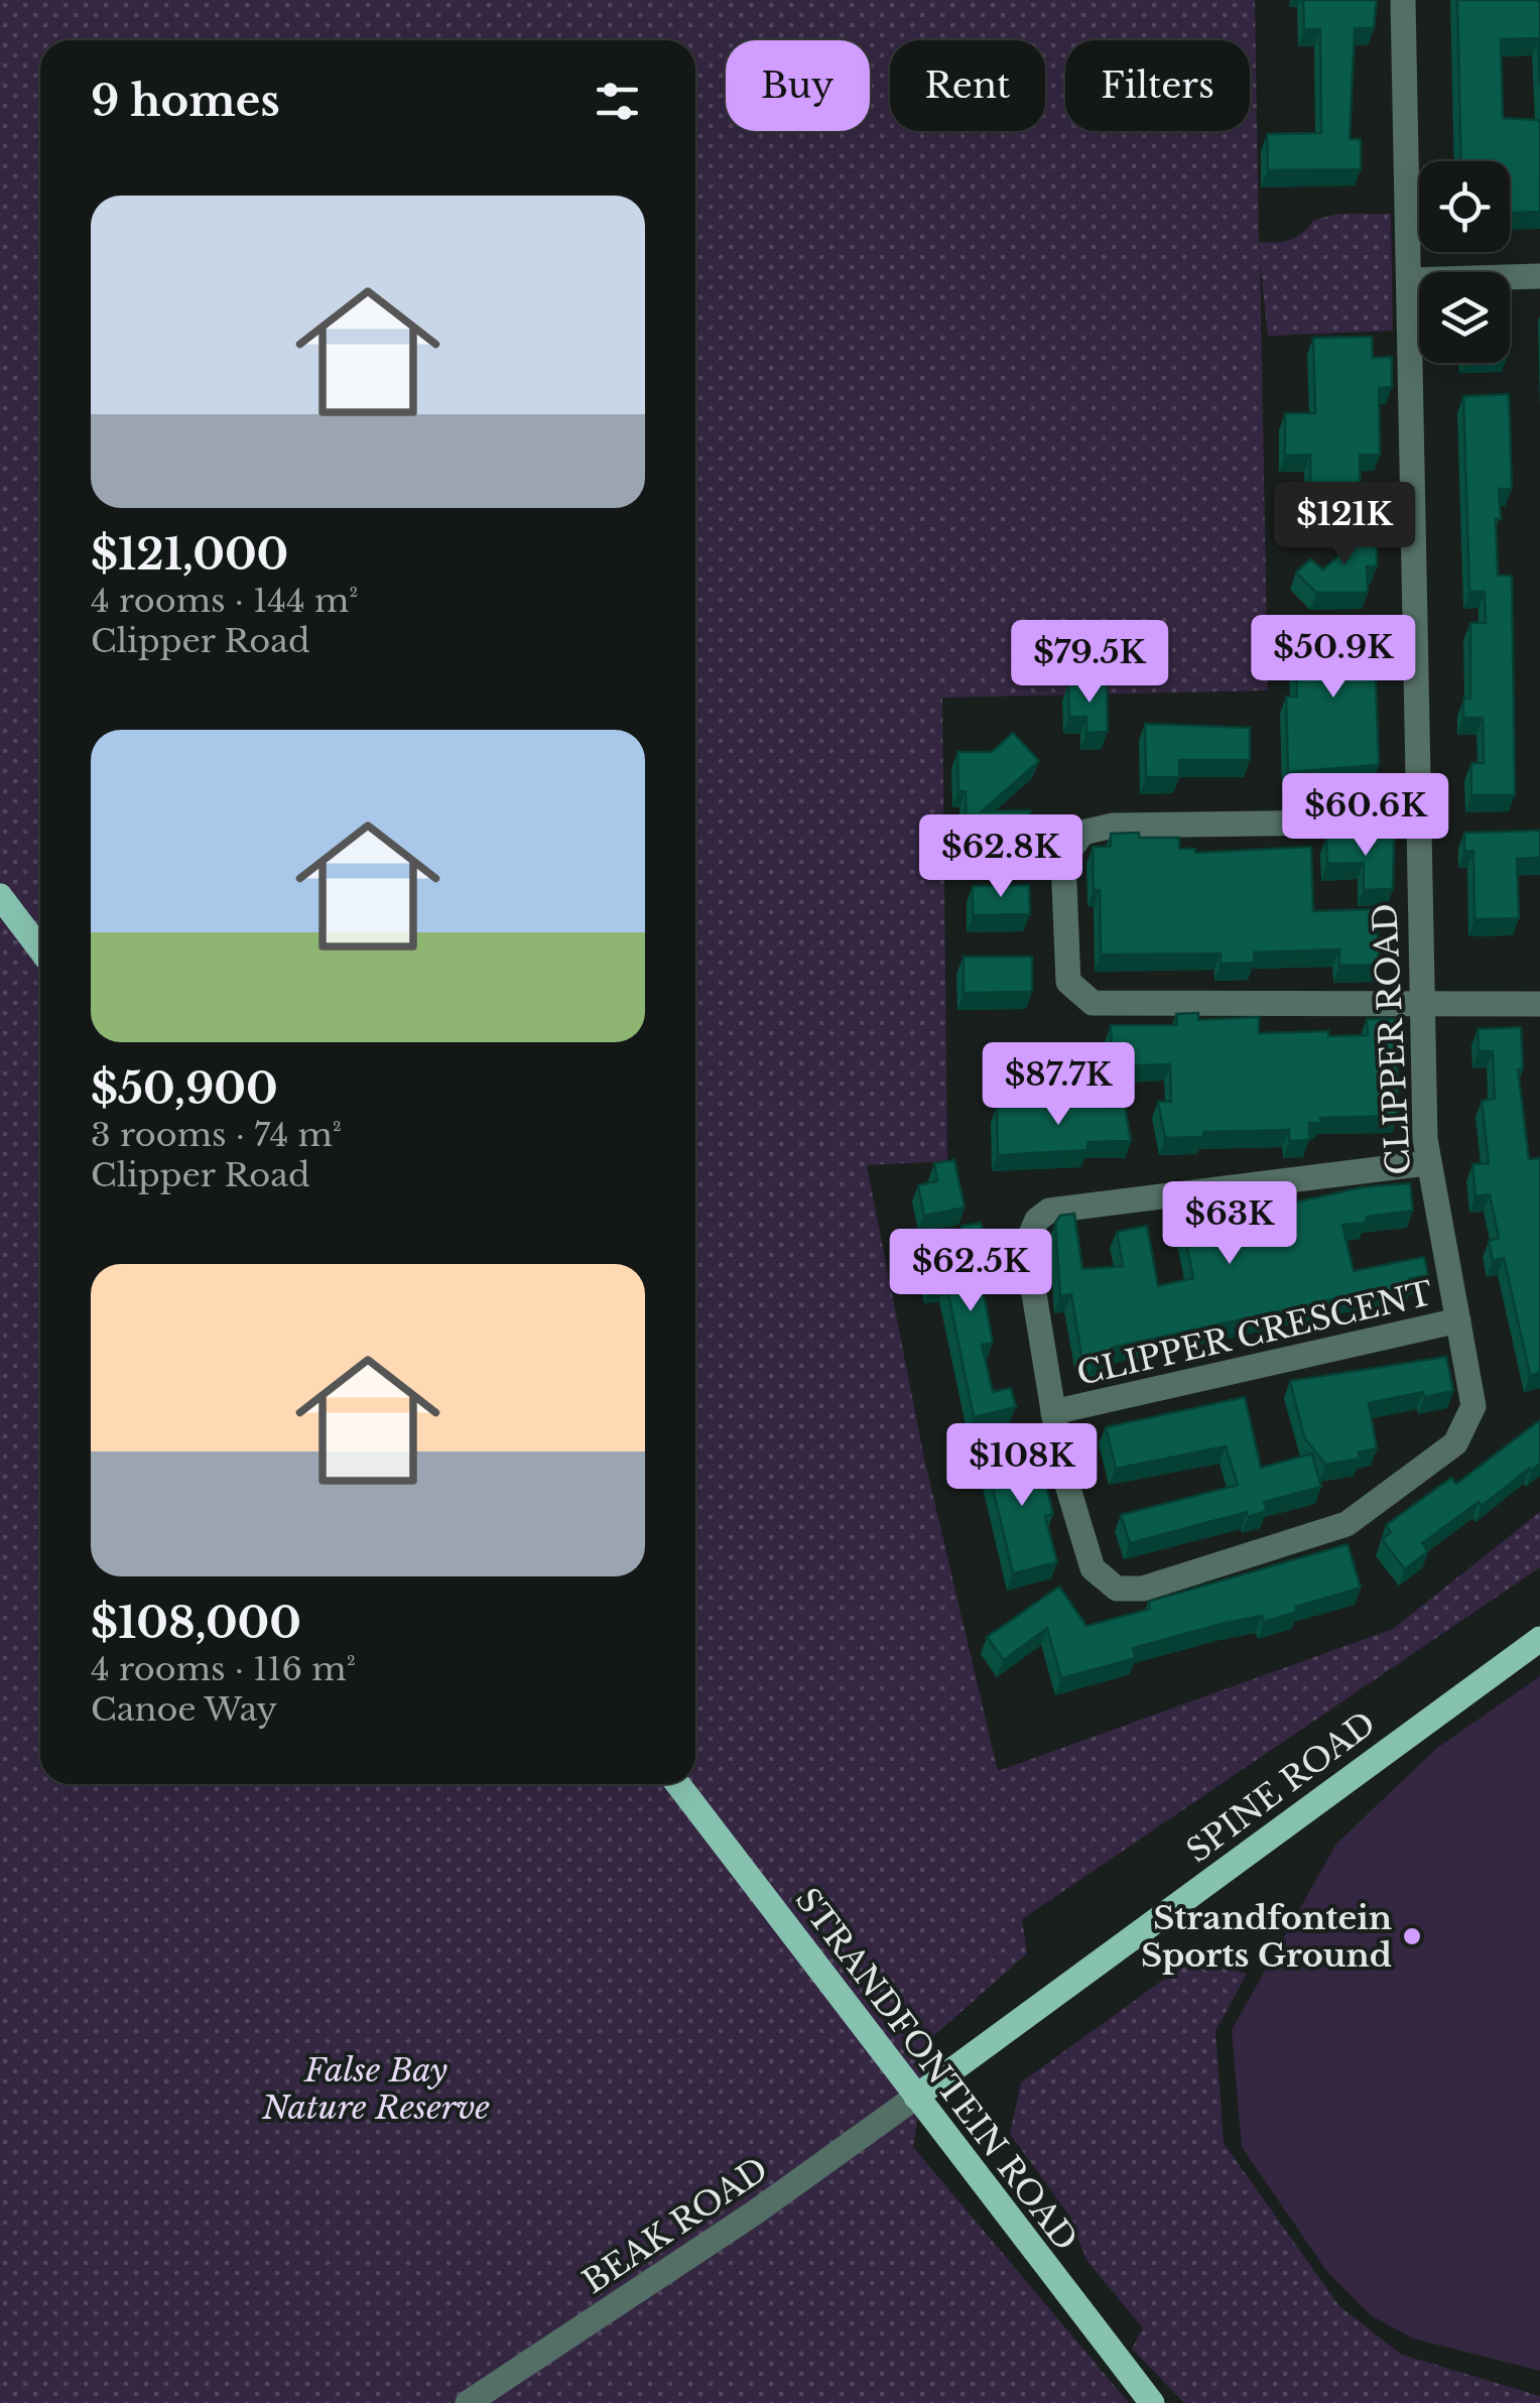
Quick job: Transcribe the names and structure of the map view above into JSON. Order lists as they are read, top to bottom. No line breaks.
{"streets":{"main road":["SPINE ROAD","STRANDFONTEIN ROAD"],"street":["CLIPPER ROAD","CLIPPER CRESCENT","BEAK ROAD"]},"crossings":[["CLIPPER ROAD","CLIPPER CRESCENT"],["SPINE ROAD","STRANDFONTEIN ROAD"],["SPINE ROAD","BEAK ROAD"],["STRANDFONTEIN ROAD","BEAK ROAD"]],"parks":["False Bay Nature Reserve"],"places":["Strandfontein Sports Ground"],"page":{"chip":["Buy","Rent","Filters"],"heading":"9 homes","list":[{"name":"$121,000","note":"4 rooms · 144 m² · Clipper Road"},{"name":"$50,900","note":"3 rooms · 74 m² · Clipper Road"},{"name":"$108,000","note":"4 rooms · 116 m² · Canoe Way"}],"price":["$121K","$50.9K","$79.5K","$60.6K","$62.8K","$87.7K","$63K","$62.5K","$108K"]}}
